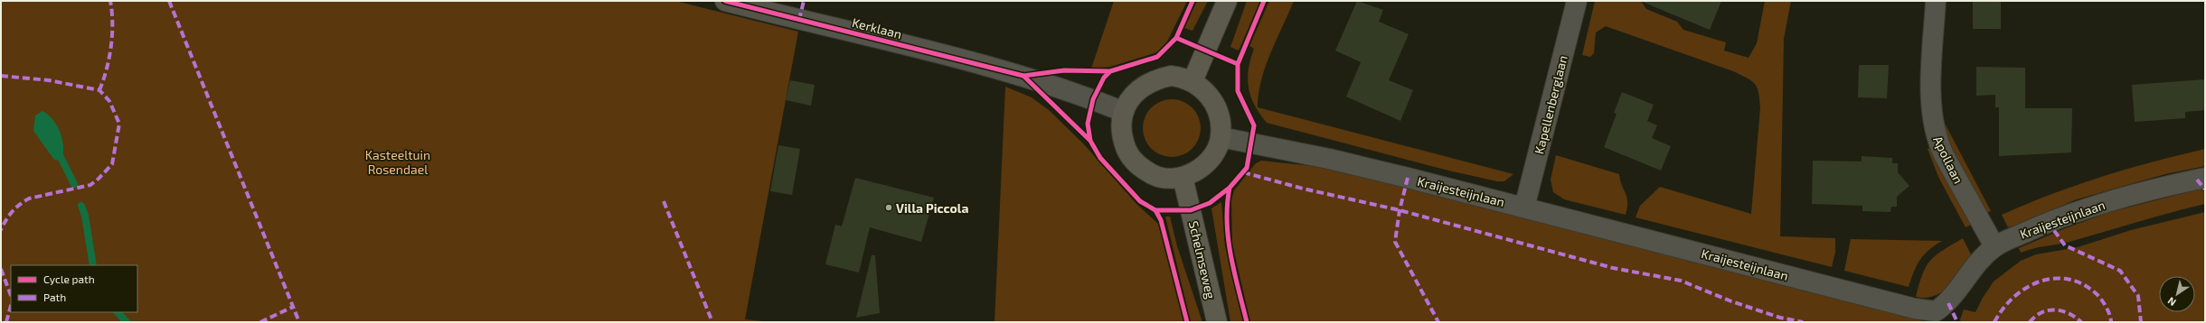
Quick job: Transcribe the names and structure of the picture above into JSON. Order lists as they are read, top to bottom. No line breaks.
{"streets":{"main road":["Schelmseweg"],"street":["Kerklaan","Kapellenberglaan","Apollaan","Kraijesteijnlaan"]},"crossings":[["Kerklaan","Kraijesteijnlaan"],["Kerklaan","Schelmseweg"],["Kapellenberglaan","Kraijesteijnlaan"],["Apollaan","Kraijesteijnlaan"],["Kraijesteijnlaan","Schelmseweg"]],"parks":["Kasteeltuin Rosendael"],"places":["Villa Piccola"],"legend":["Cycle path","Path"],"north":"bottom left"}
